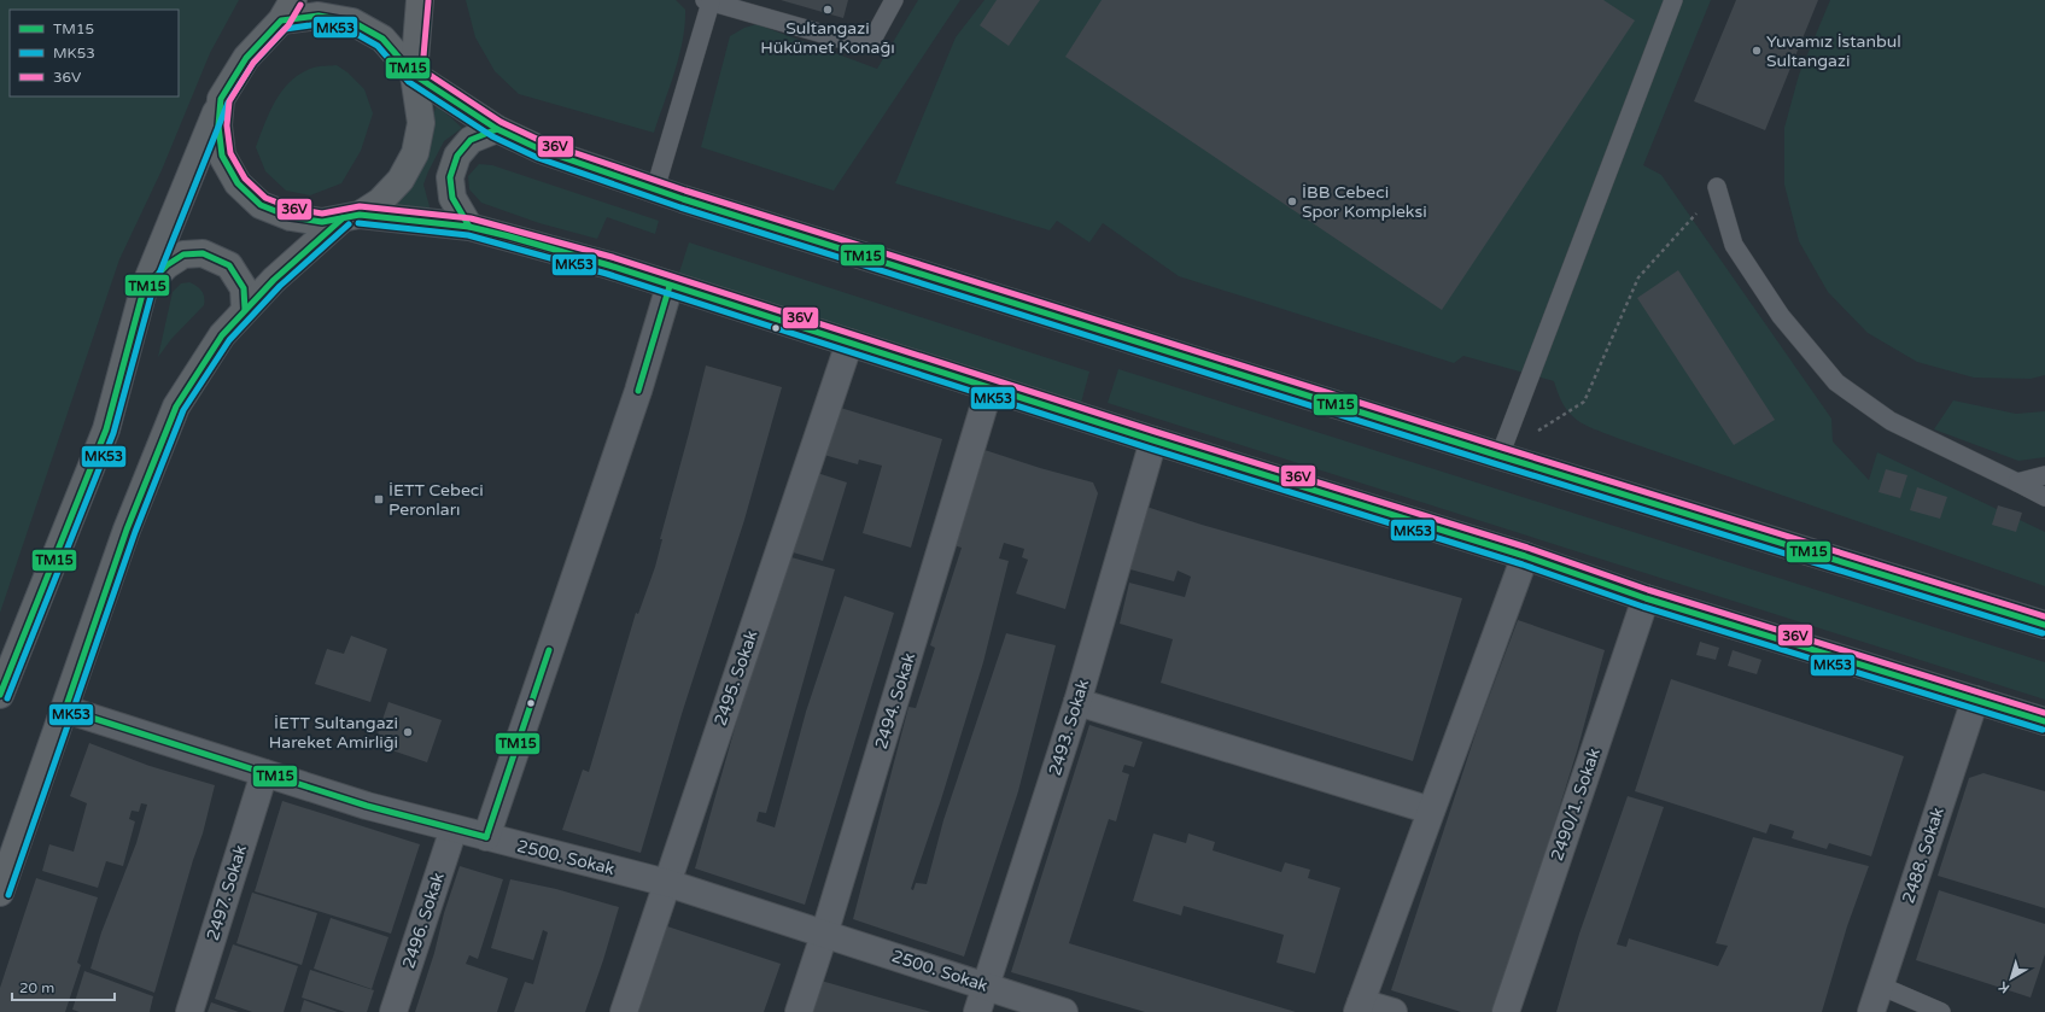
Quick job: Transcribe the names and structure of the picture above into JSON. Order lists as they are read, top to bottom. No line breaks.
{"streets":{"street":["2495. Sokak","2494. Sokak","2493. Sokak","2490/1. Sokak","2488. Sokak","2500. Sokak","2497. Sokak","2496. Sokak"]},"crossings":[["2495. Sokak","2500. Sokak"],["2494. Sokak","2500. Sokak"],["2493. Sokak","2500. Sokak"],["2500. Sokak","2497. Sokak"],["2500. Sokak","2496. Sokak"]],"places":{"other":["Sultangazi Hükümet Konağı","Yuvamız İstanbul Sultangazi","İBB Cebeci Spor Kompleksi","İETT Sultangazi Hareket Amirliği"],"transit":["İETT Cebeci Peronları"]},"lines":["transit line 36V","transit line TM15","transit line MK53"],"legend":["TM15","MK53","36V"],"scale_bar":"20 m","north":"bottom left"}
